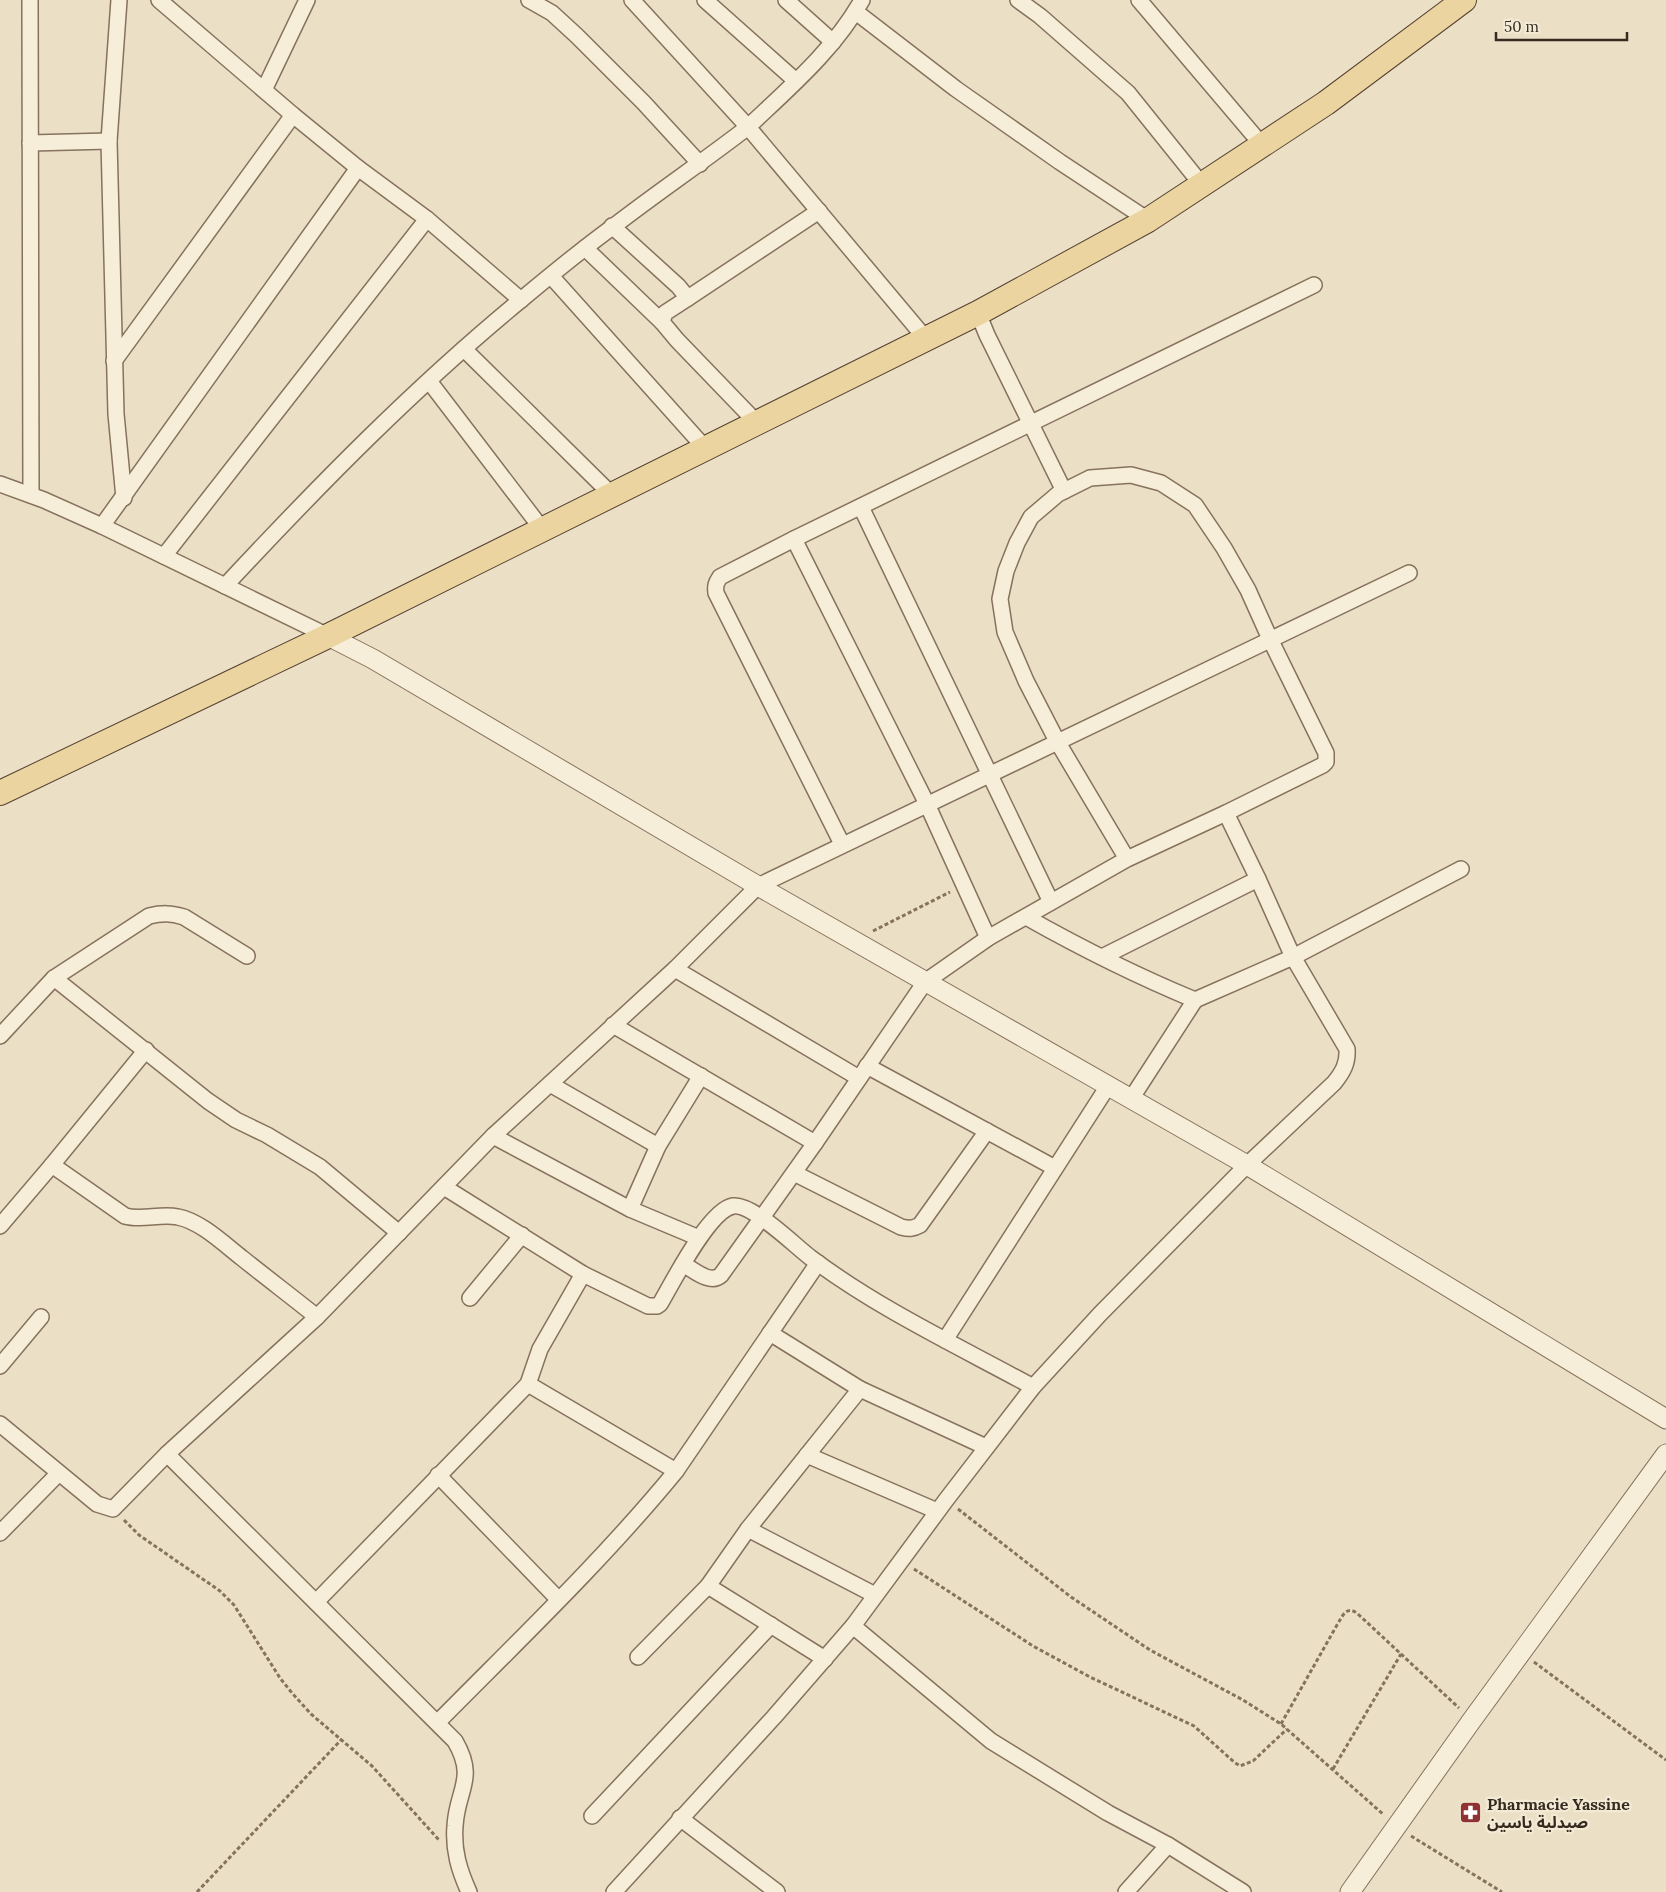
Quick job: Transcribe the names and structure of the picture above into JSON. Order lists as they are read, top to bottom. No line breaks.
{"places":{"pharmacy":["Pharmacie Yassine صيدلية ياسين"]},"scale_bar":"50 m"}
